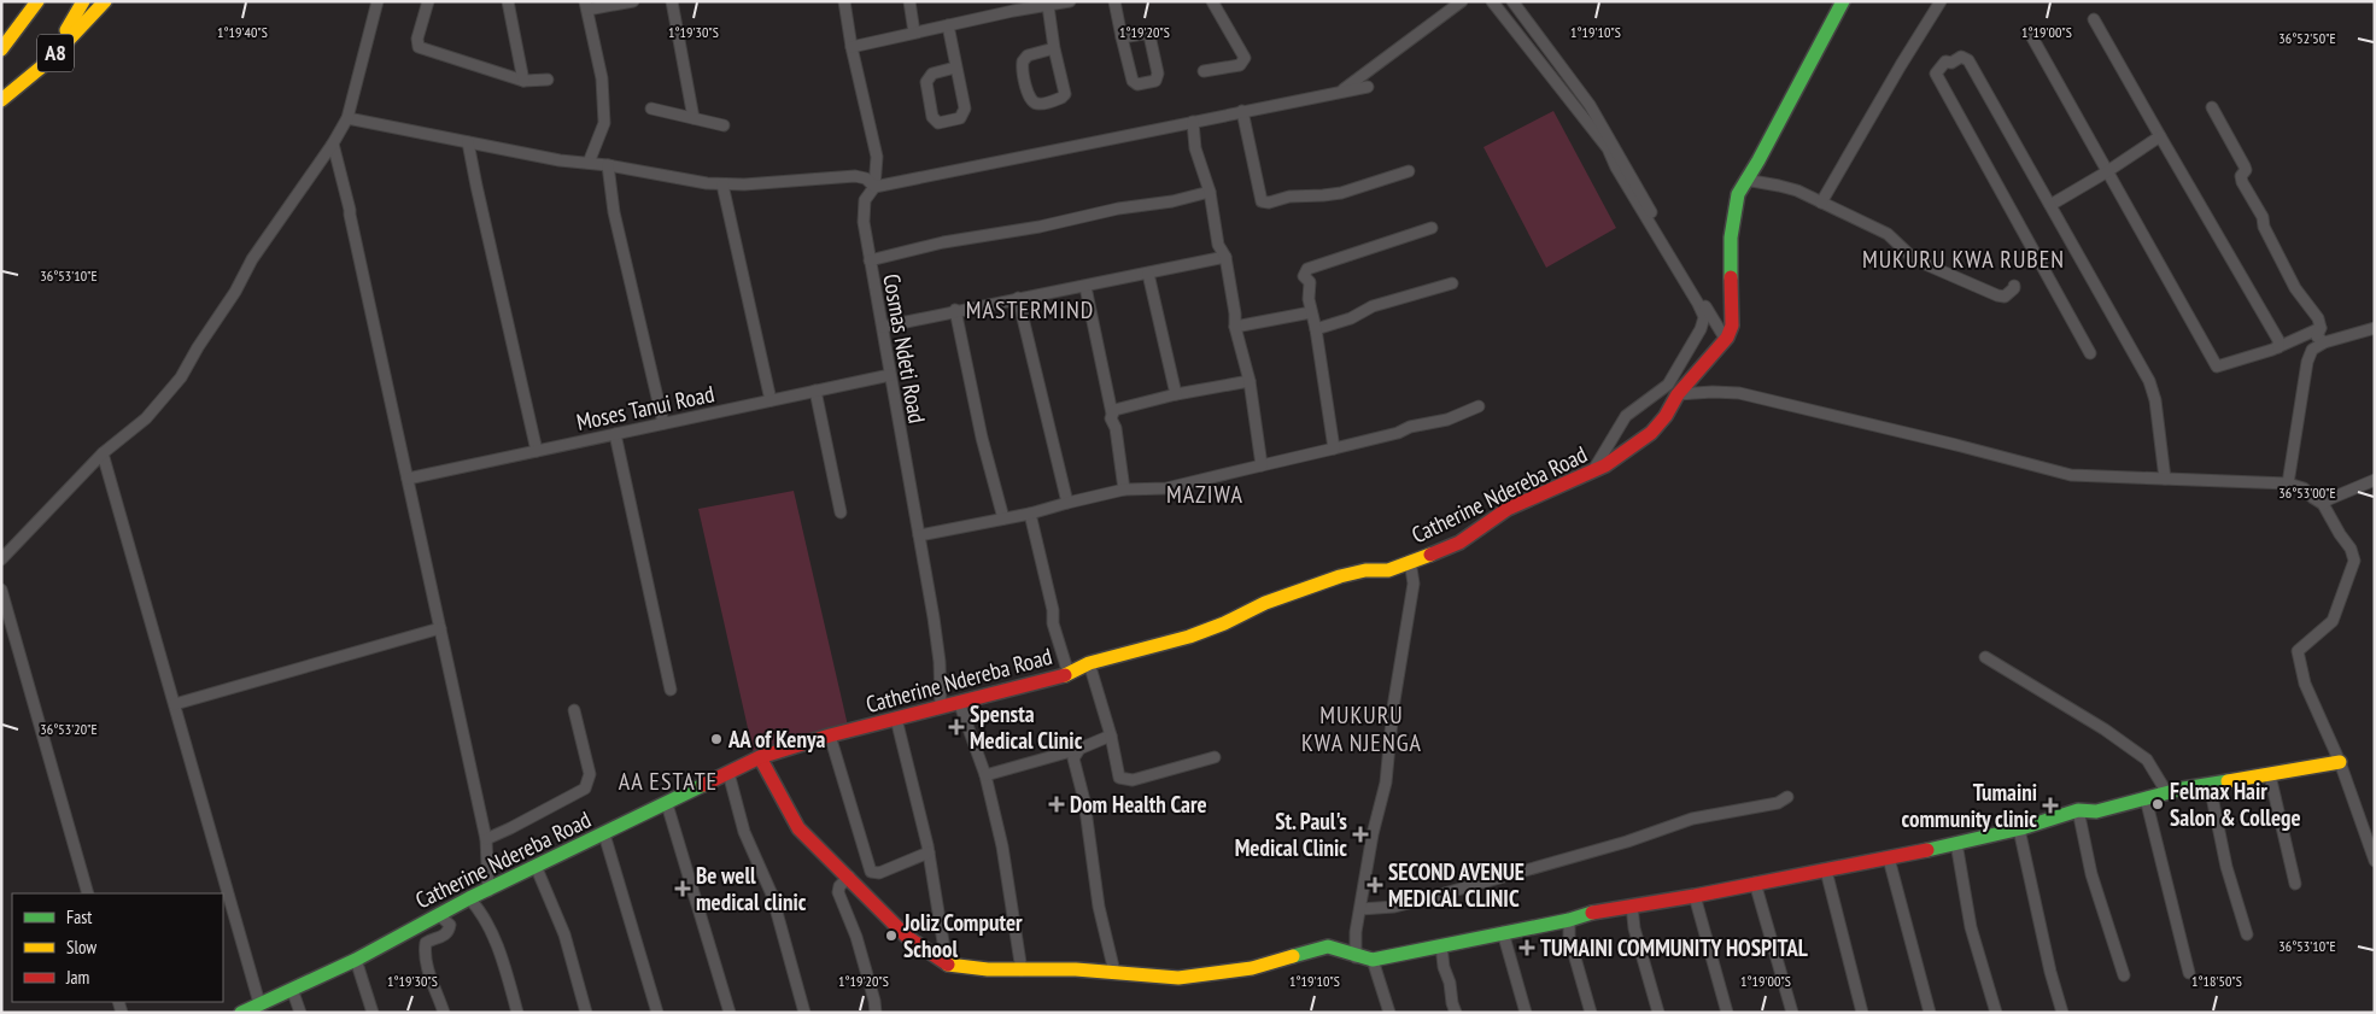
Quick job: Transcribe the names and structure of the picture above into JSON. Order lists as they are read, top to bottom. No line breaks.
{"streets":{"main road":["A8","Catherine Ndereba Road"],"street":["Cosmas Ndeti Road","Moses Tanui Road"]},"crossings":[["Cosmas Ndeti Road","Moses Tanui Road"],["Cosmas Ndeti Road","Catherine Ndereba Road"]],"districts":["MUKURU KWA RUBEN","MASTERMIND","MAZIWA","MUKURU KWA NJENGA","AA ESTATE"],"places":{"health":["Spensta Medical Clinic","Dom Health Care","Tumaini community clinic","St. Paul's Medical Clinic","SECOND AVENUE MEDICAL CLINIC","Be well medical clinic","TUMAINI COMMUNITY HOSPITAL"],"other":["AA of Kenya","Felmax Hair Salon & College","Joliz Computer School"]},"legend":["Fast","Slow","Jam"],"coordinates":["1°19'40\"S","1°19'30\"S","1°19'20\"S","1°19'10\"S","1°19'00\"S","36°52'50\"E","36°53'10\"E","36°53'00\"E","36°53'20\"E","1°18'50\"S"]}
